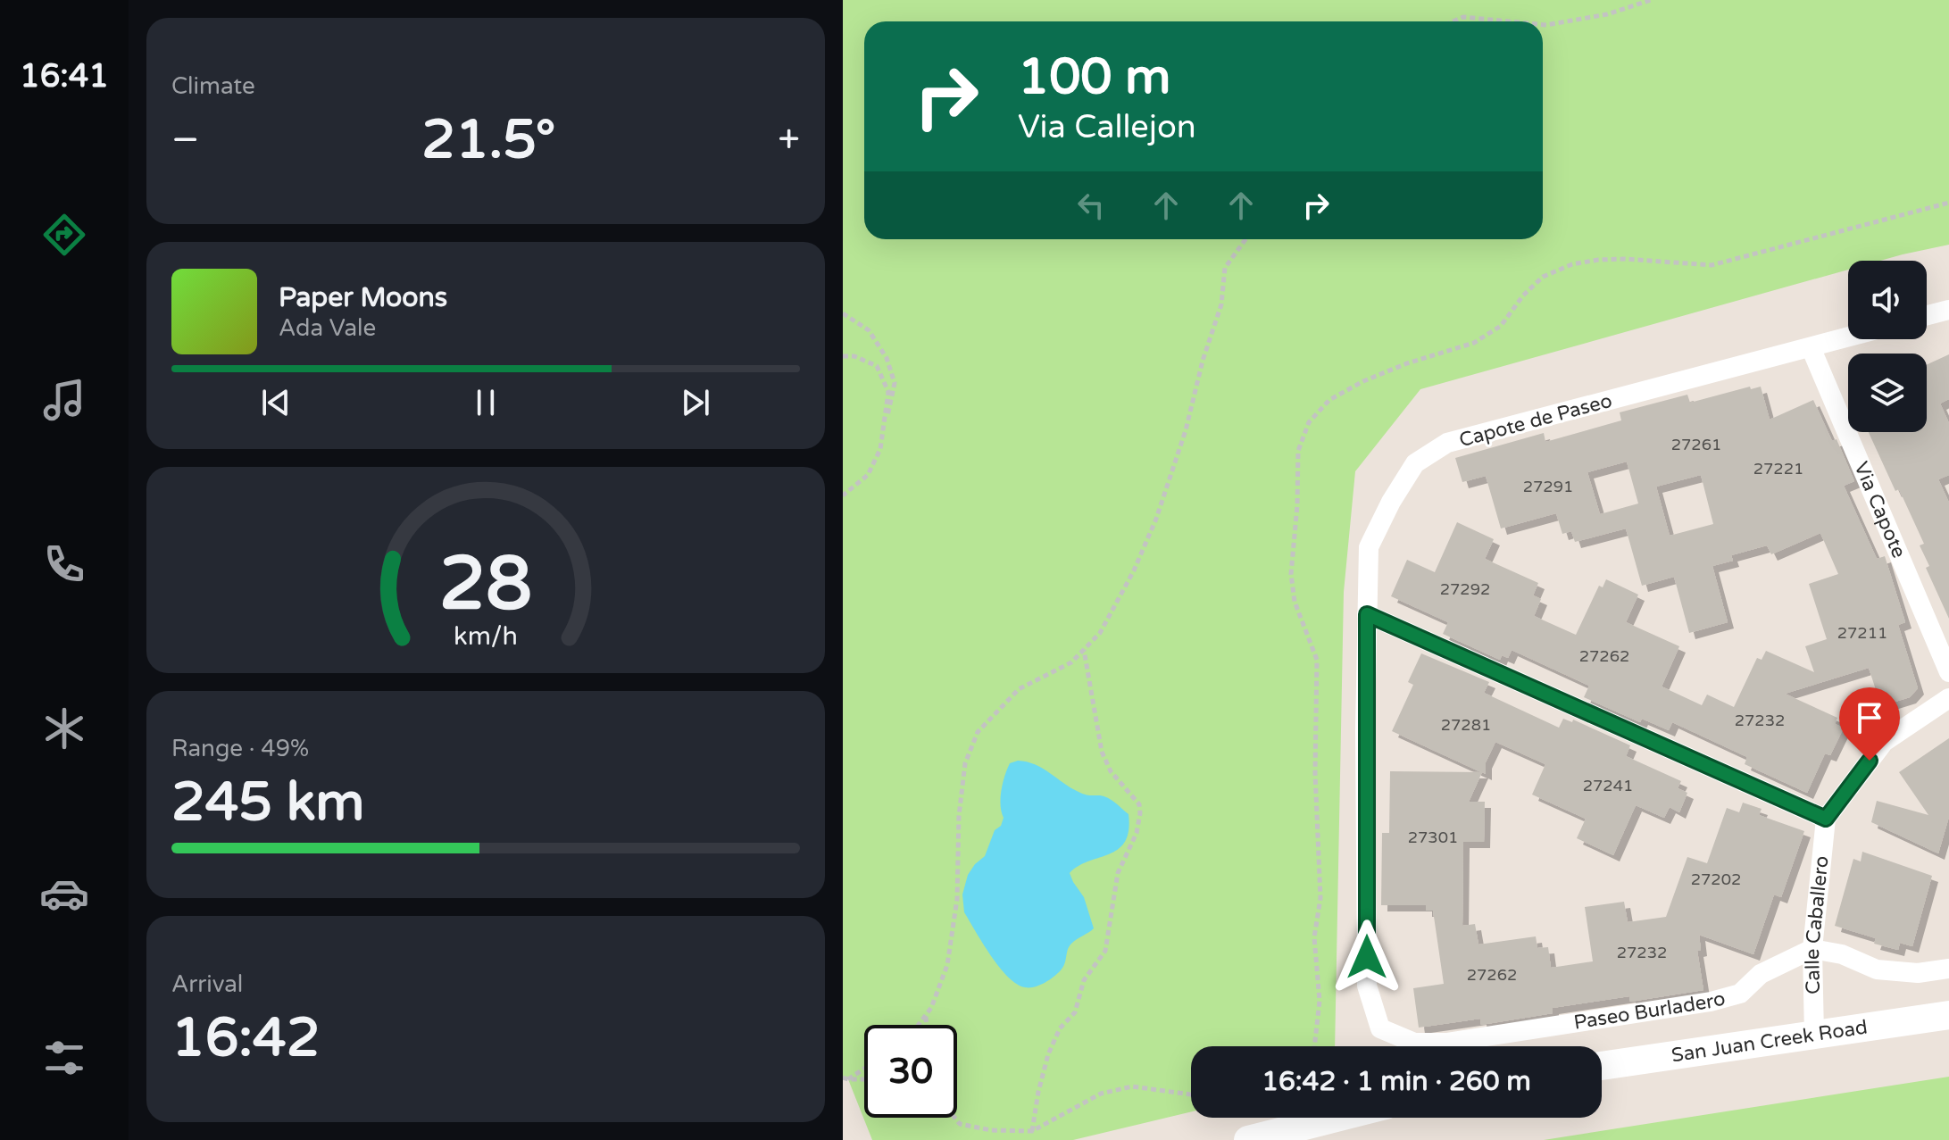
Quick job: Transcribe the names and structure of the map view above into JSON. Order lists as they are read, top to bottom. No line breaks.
{"streets":{"main road":["San Juan Creek Road"],"street":["Capote de Paseo","Via Capote","Calle Caballero","Paseo Burladero"]},"crossings":[["Capote de Paseo","Via Capote"],["Capote de Paseo","Paseo Burladero"],["Calle Caballero","Paseo Burladero"],["Calle Caballero","San Juan Creek Road"]],"house_numbers":["27261","27221","27291","27292","27211","27262","27232","27281","27241","27301","27202","27232","27262"],"page":{"tabs":"16:41","tile":["Climate",["Range · 49%","245 km"],["Arrival","16:42"]],"turn":["100 m","Via Callejon"],"heat":["−","21.5°","+"],"song":["Paper Moons","Ada Vale"],"limit":"30","trip":"16:42 · 1 min · 260 m","gauge":["28","km/h"]}}
